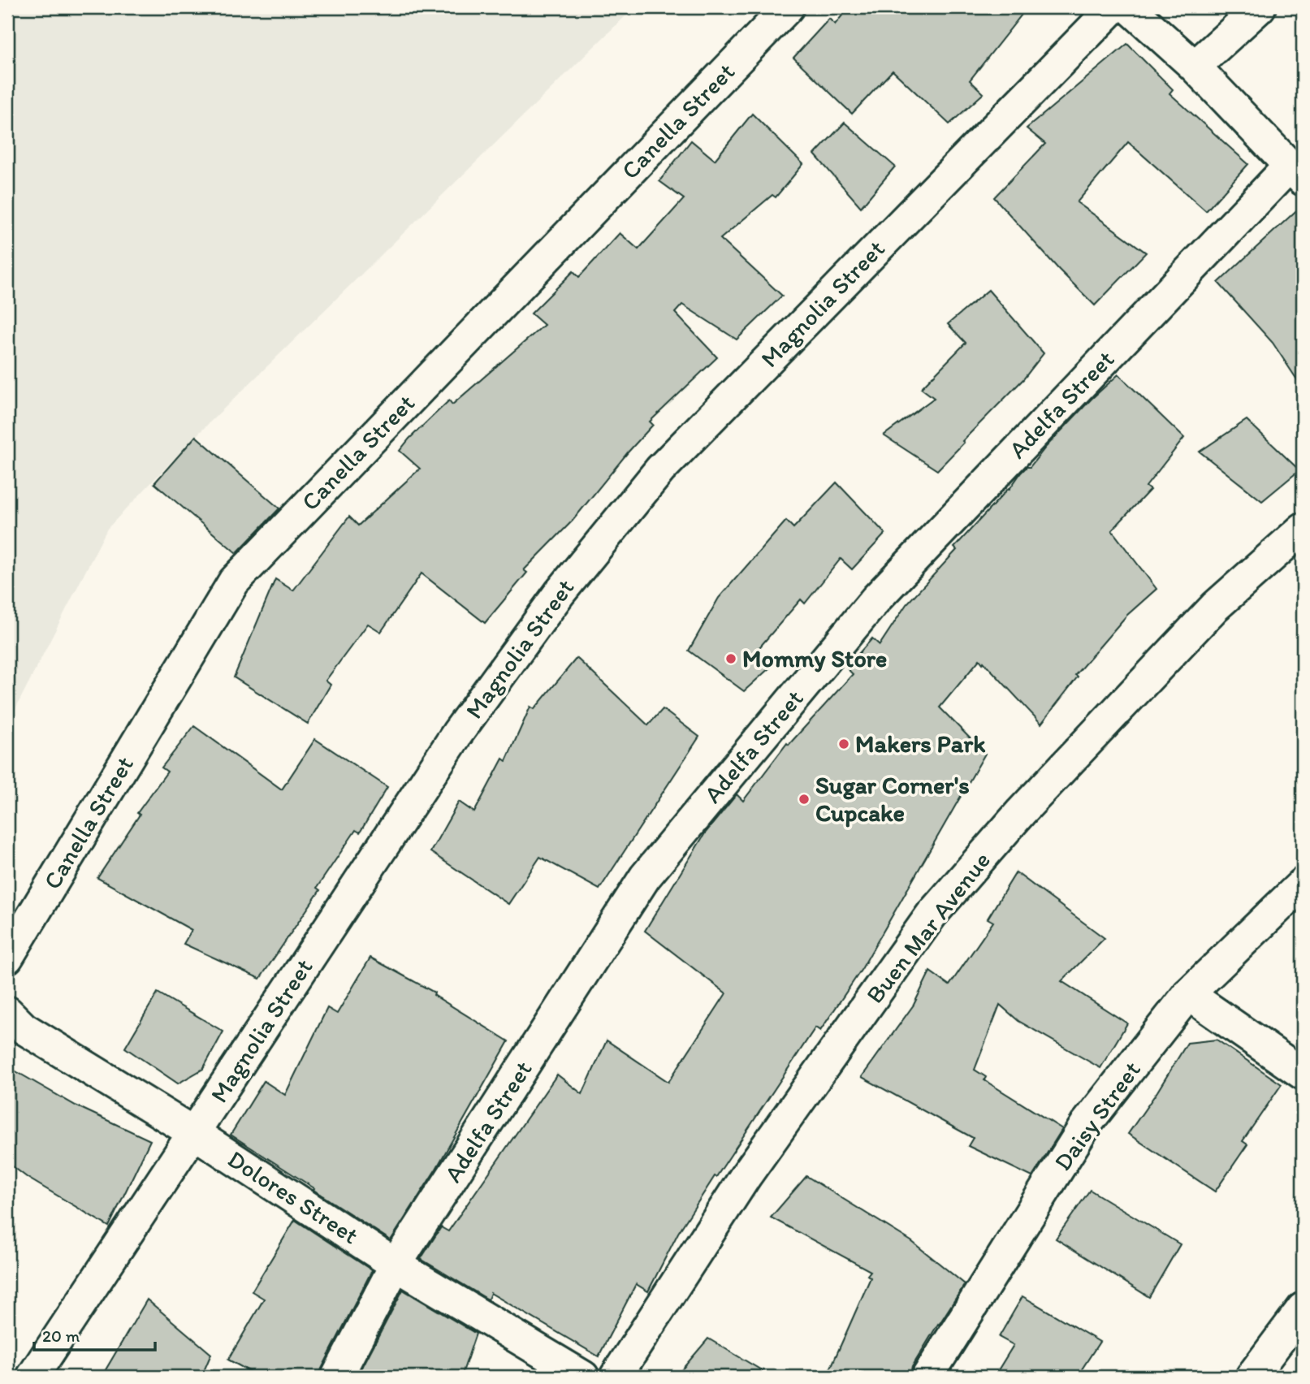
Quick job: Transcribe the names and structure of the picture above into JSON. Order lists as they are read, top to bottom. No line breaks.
{"streets":{"street":["Canella Street","Magnolia Street","Adelfa Street","Buen Mar Avenue","Daisy Street","Dolores Street"]},"crossings":[["Magnolia Street","Dolores Street"],["Adelfa Street","Dolores Street"]],"places":["Mommy Store","Makers Park","Sugar Corner's Cupcake"],"scale_bar":"20 m"}
